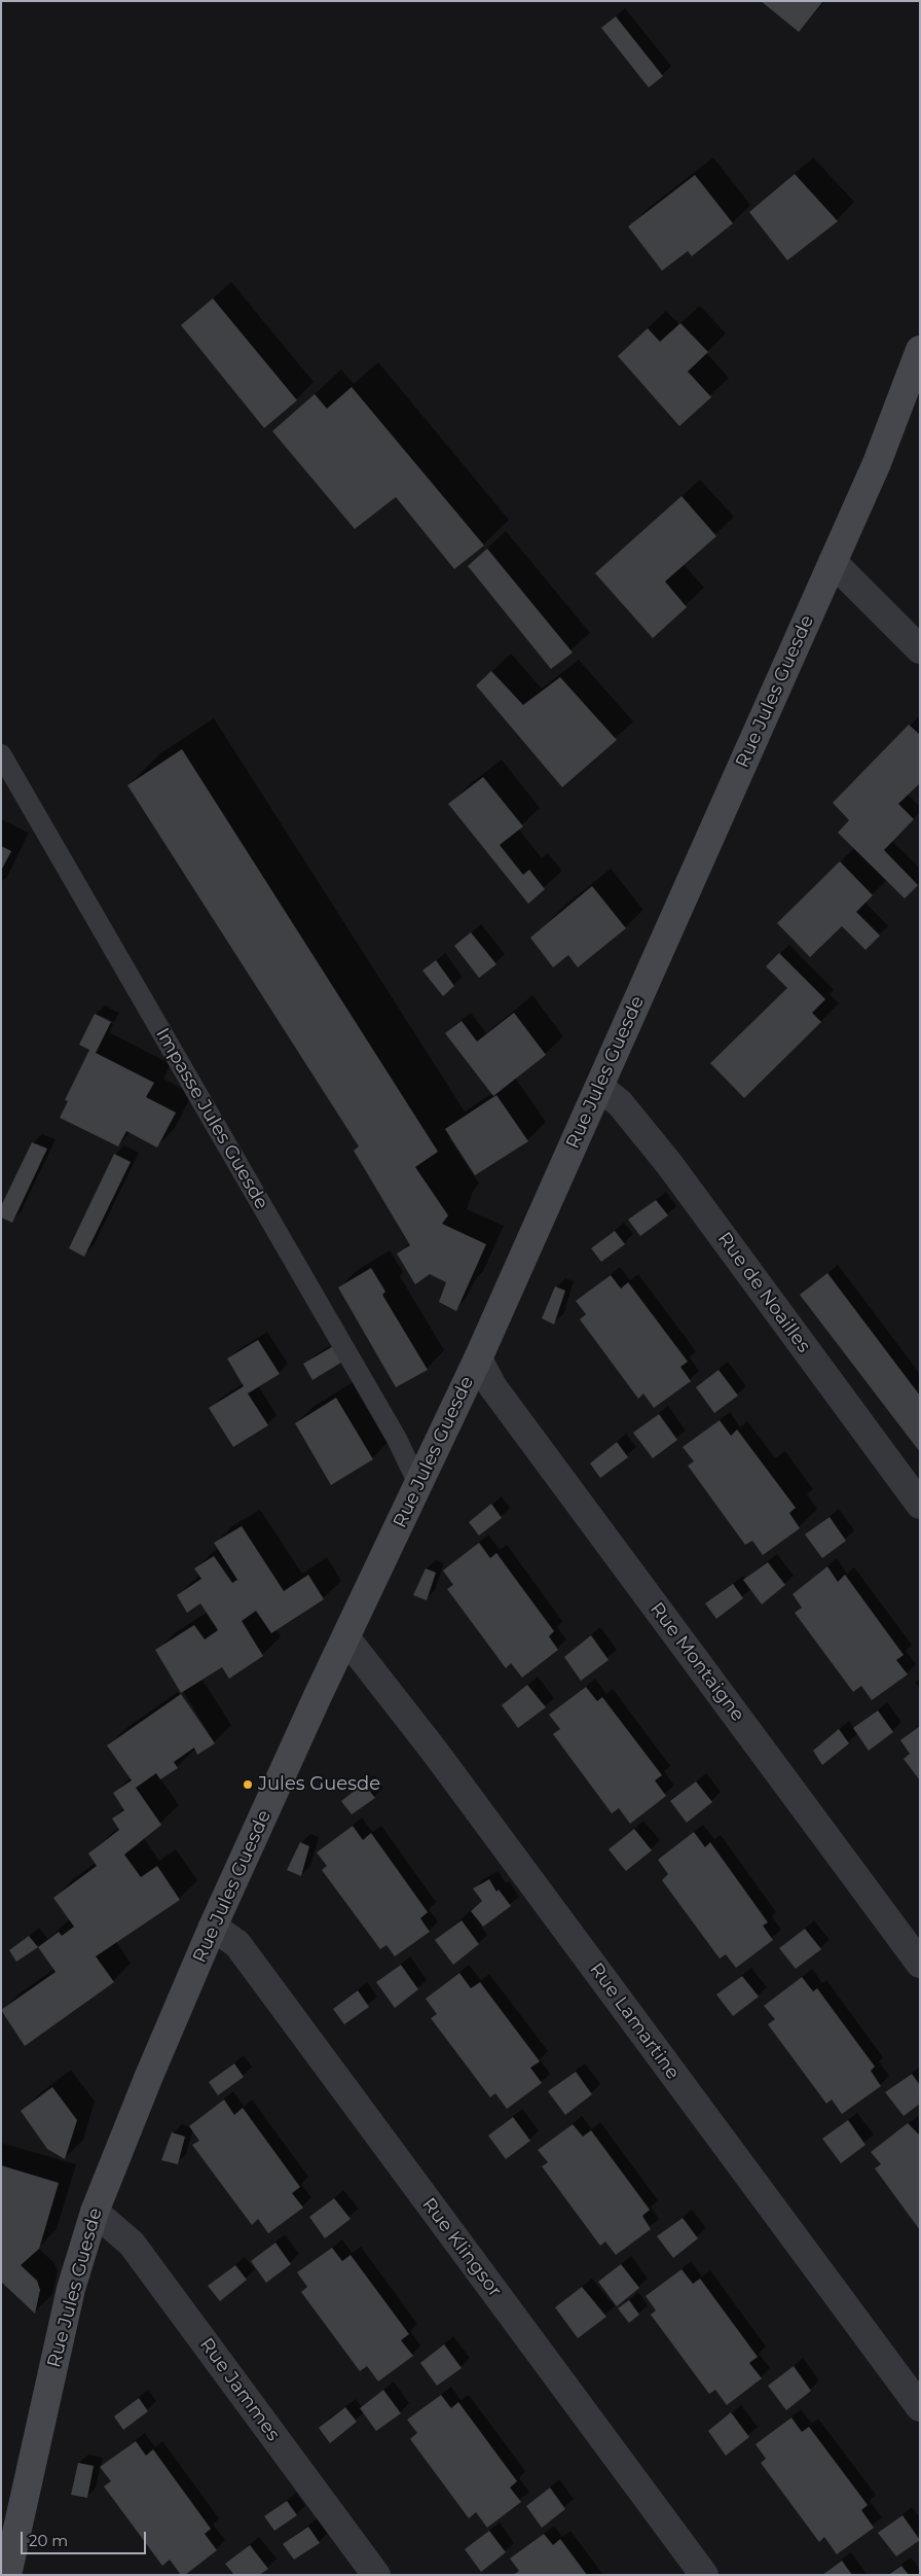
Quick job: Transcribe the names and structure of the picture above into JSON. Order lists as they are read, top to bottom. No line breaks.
{"streets":{"main road":["Rue Jules Guesde"],"street":["Rue de Noailles","Rue Montaigne","Rue Lamartine","Rue Klingsor","Rue Jammes"],"lane":["Impasse Jules Guesde"]},"crossings":[["Rue Jules Guesde","Impasse Jules Guesde"],["Rue Jules Guesde","Rue de Noailles"],["Rue Jules Guesde","Rue Montaigne"],["Rue Jules Guesde","Rue Lamartine"],["Rue Jules Guesde","Rue Klingsor"],["Rue Jules Guesde","Rue Jammes"]],"places":["Jules Guesde"],"scale_bar":"20 m"}
